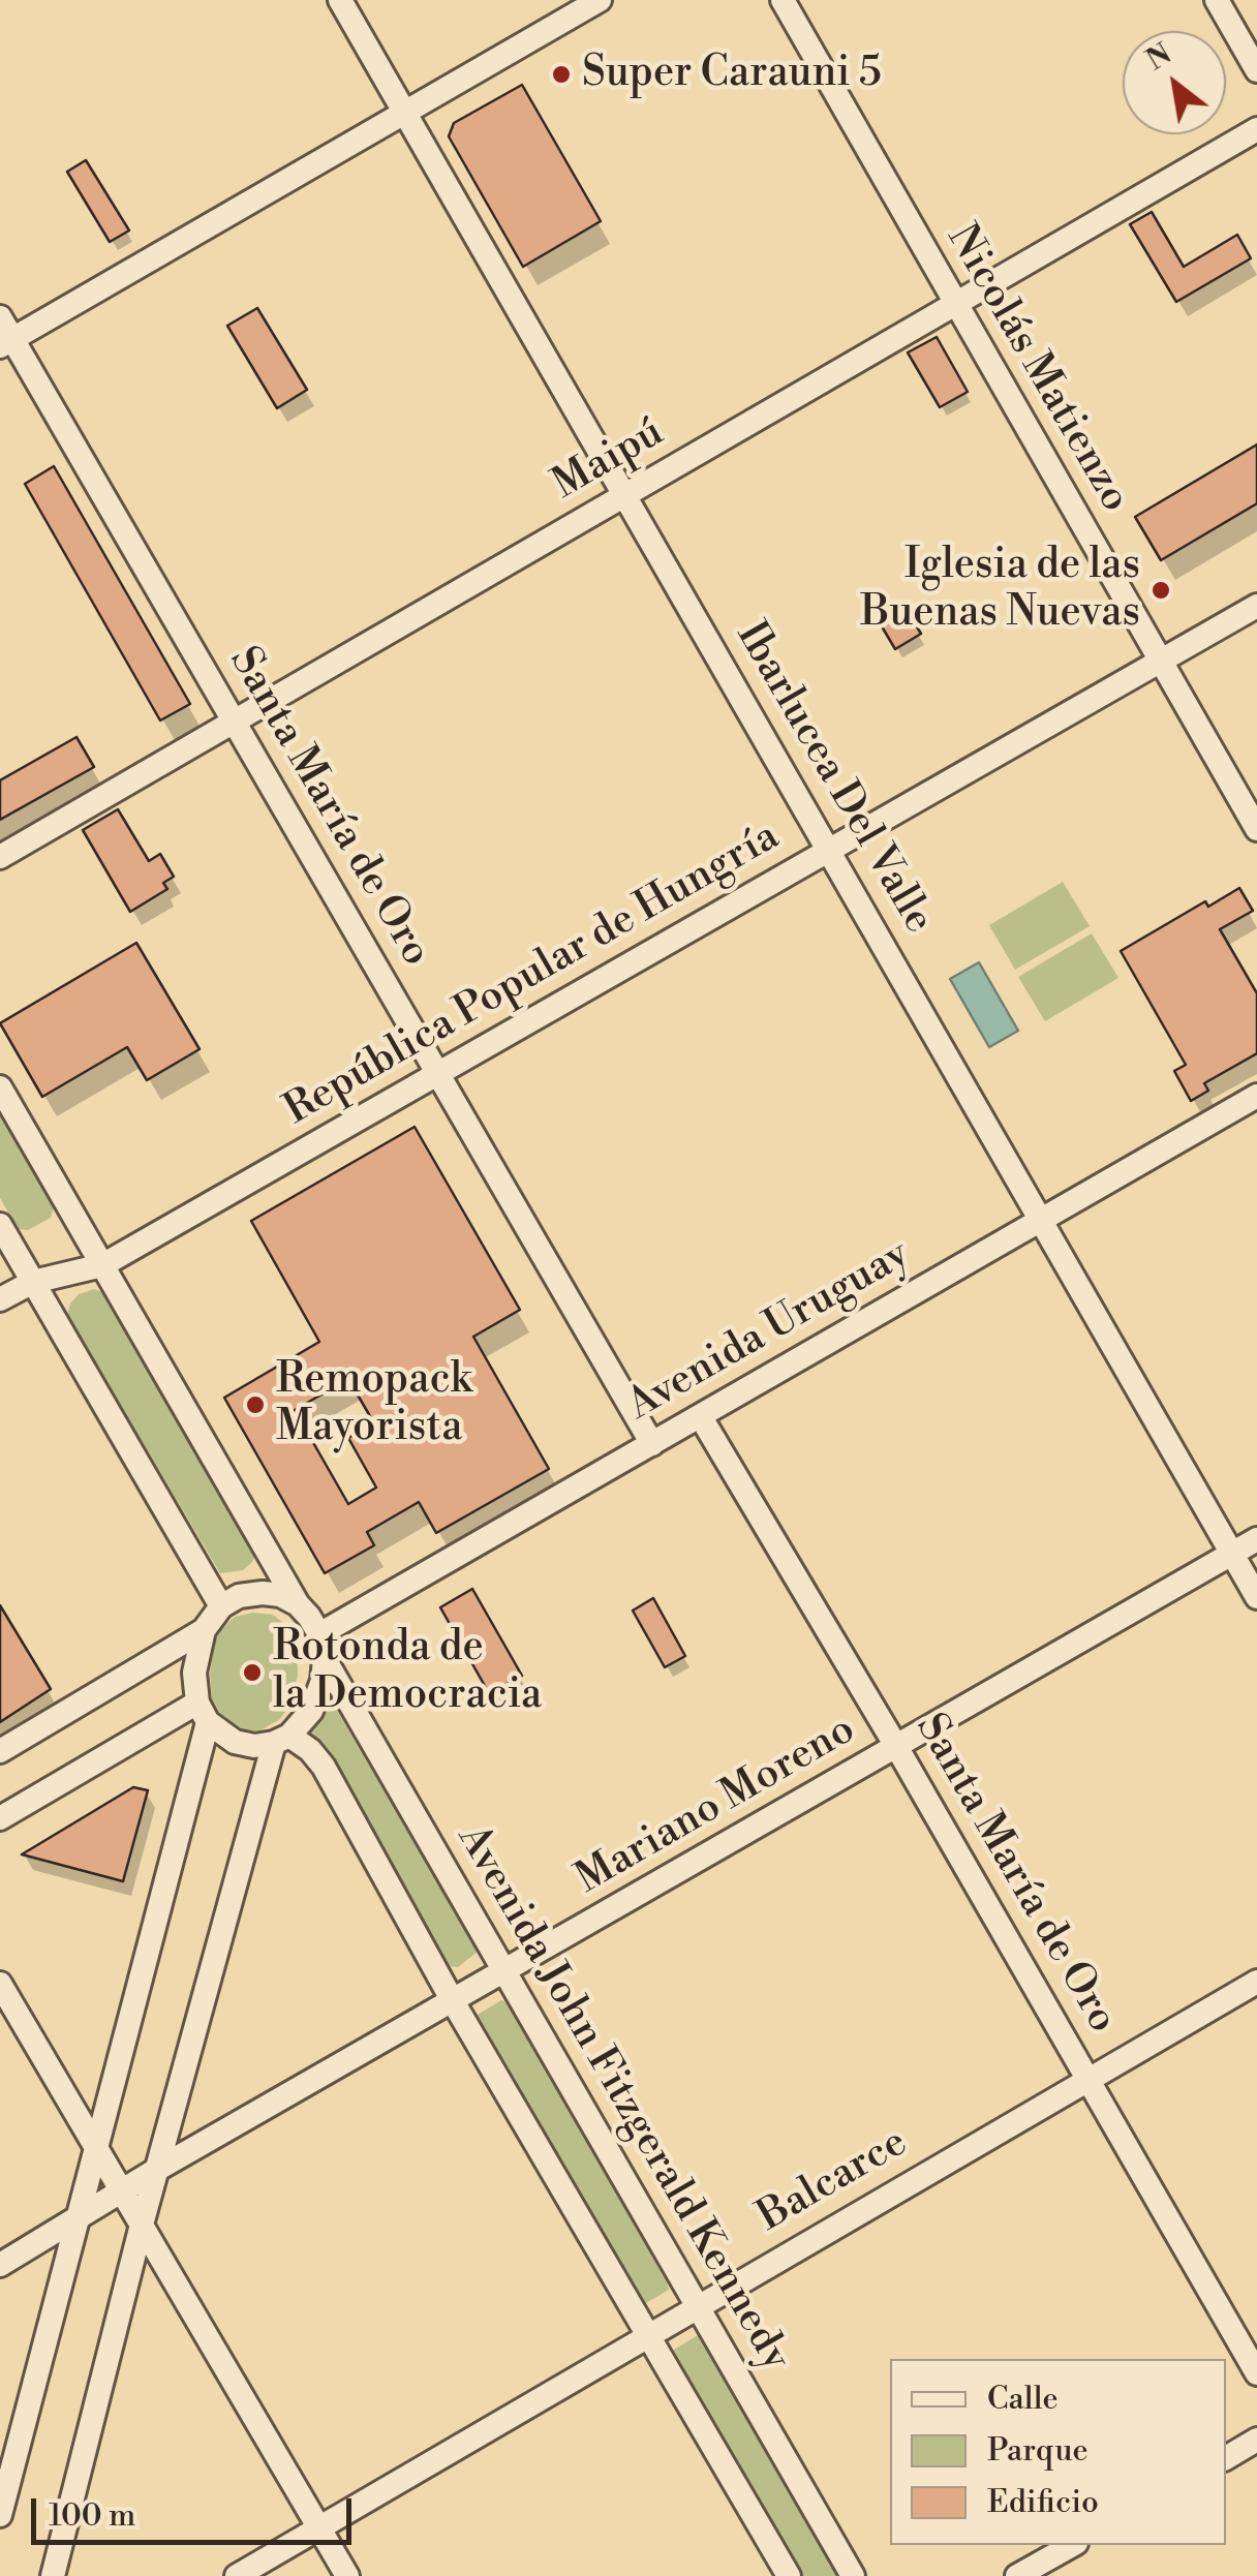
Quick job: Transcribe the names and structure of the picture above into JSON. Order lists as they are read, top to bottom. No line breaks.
{"streets":{"street":["Nicolás Matienzo","Maipú","Ibarlucea Del Valle","Santa María de Oro","República Popular de Hungría","Avenida Uruguay","Mariano Moreno","Avenida John Fitzgerald Kennedy","Balcarce"]},"crossings":[["Nicolás Matienzo","Maipú"],["Nicolás Matienzo","República Popular de Hungría"],["Maipú","Ibarlucea Del Valle"],["Maipú","Santa María de Oro"],["Ibarlucea Del Valle","República Popular de Hungría"],["Ibarlucea Del Valle","Avenida Uruguay"],["Ibarlucea Del Valle","Mariano Moreno"],["Santa María de Oro","República Popular de Hungría"],["Santa María de Oro","Avenida Uruguay"],["Santa María de Oro","Mariano Moreno"],["Santa María de Oro","Balcarce"],["Avenida Uruguay","Avenida John Fitzgerald Kennedy"],["Mariano Moreno","Avenida John Fitzgerald Kennedy"],["Avenida John Fitzgerald Kennedy","Balcarce"]],"places":["Super Carauni 5","Iglesia de las Buenas Nuevas","Remopack Mayorista","Rotonda de la Democracia"],"legend":["Calle","Parque","Edificio"],"scale_bar":"100 m","north":"top left"}
